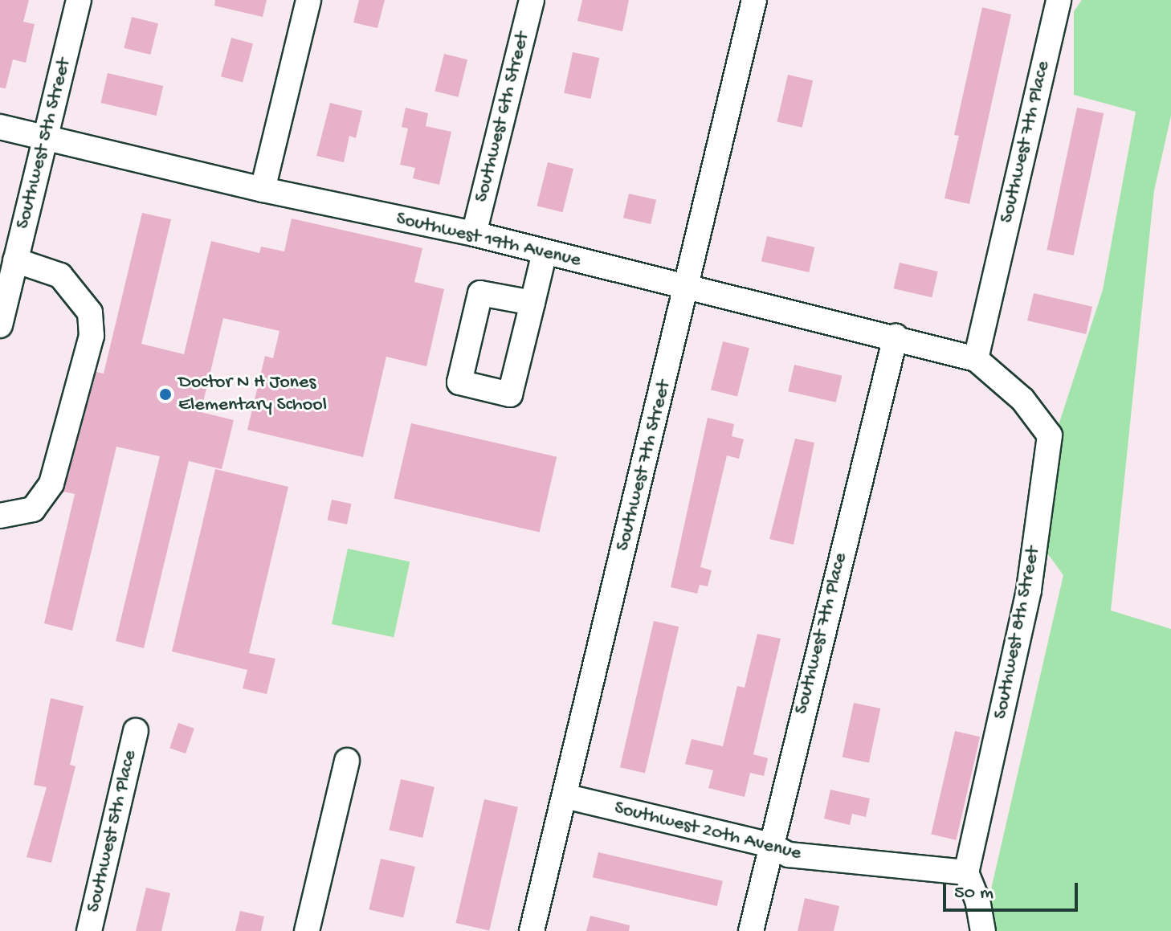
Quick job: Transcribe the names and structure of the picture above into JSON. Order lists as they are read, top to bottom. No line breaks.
{"streets":{"street":["Southwest 6th Street","Southwest 7th Place","Southwest 5th Street","Southwest 19th Avenue","Southwest 7th Street","Southwest 8th Street","Southwest 5th Place","Southwest 20th Avenue"]},"crossings":[["Southwest 6th Street","Southwest 19th Avenue"],["Southwest 7th Place","Southwest 19th Avenue"],["Southwest 7th Place","Southwest 8th Street"],["Southwest 7th Place","Southwest 20th Avenue"],["Southwest 5th Street","Southwest 19th Avenue"],["Southwest 19th Avenue","Southwest 7th Street"],["Southwest 19th Avenue","Southwest 8th Street"],["Southwest 7th Street","Southwest 20th Avenue"],["Southwest 8th Street","Southwest 20th Avenue"]],"places":["Doctor N H Jones Elementary School"],"scale_bar":"50 m"}
